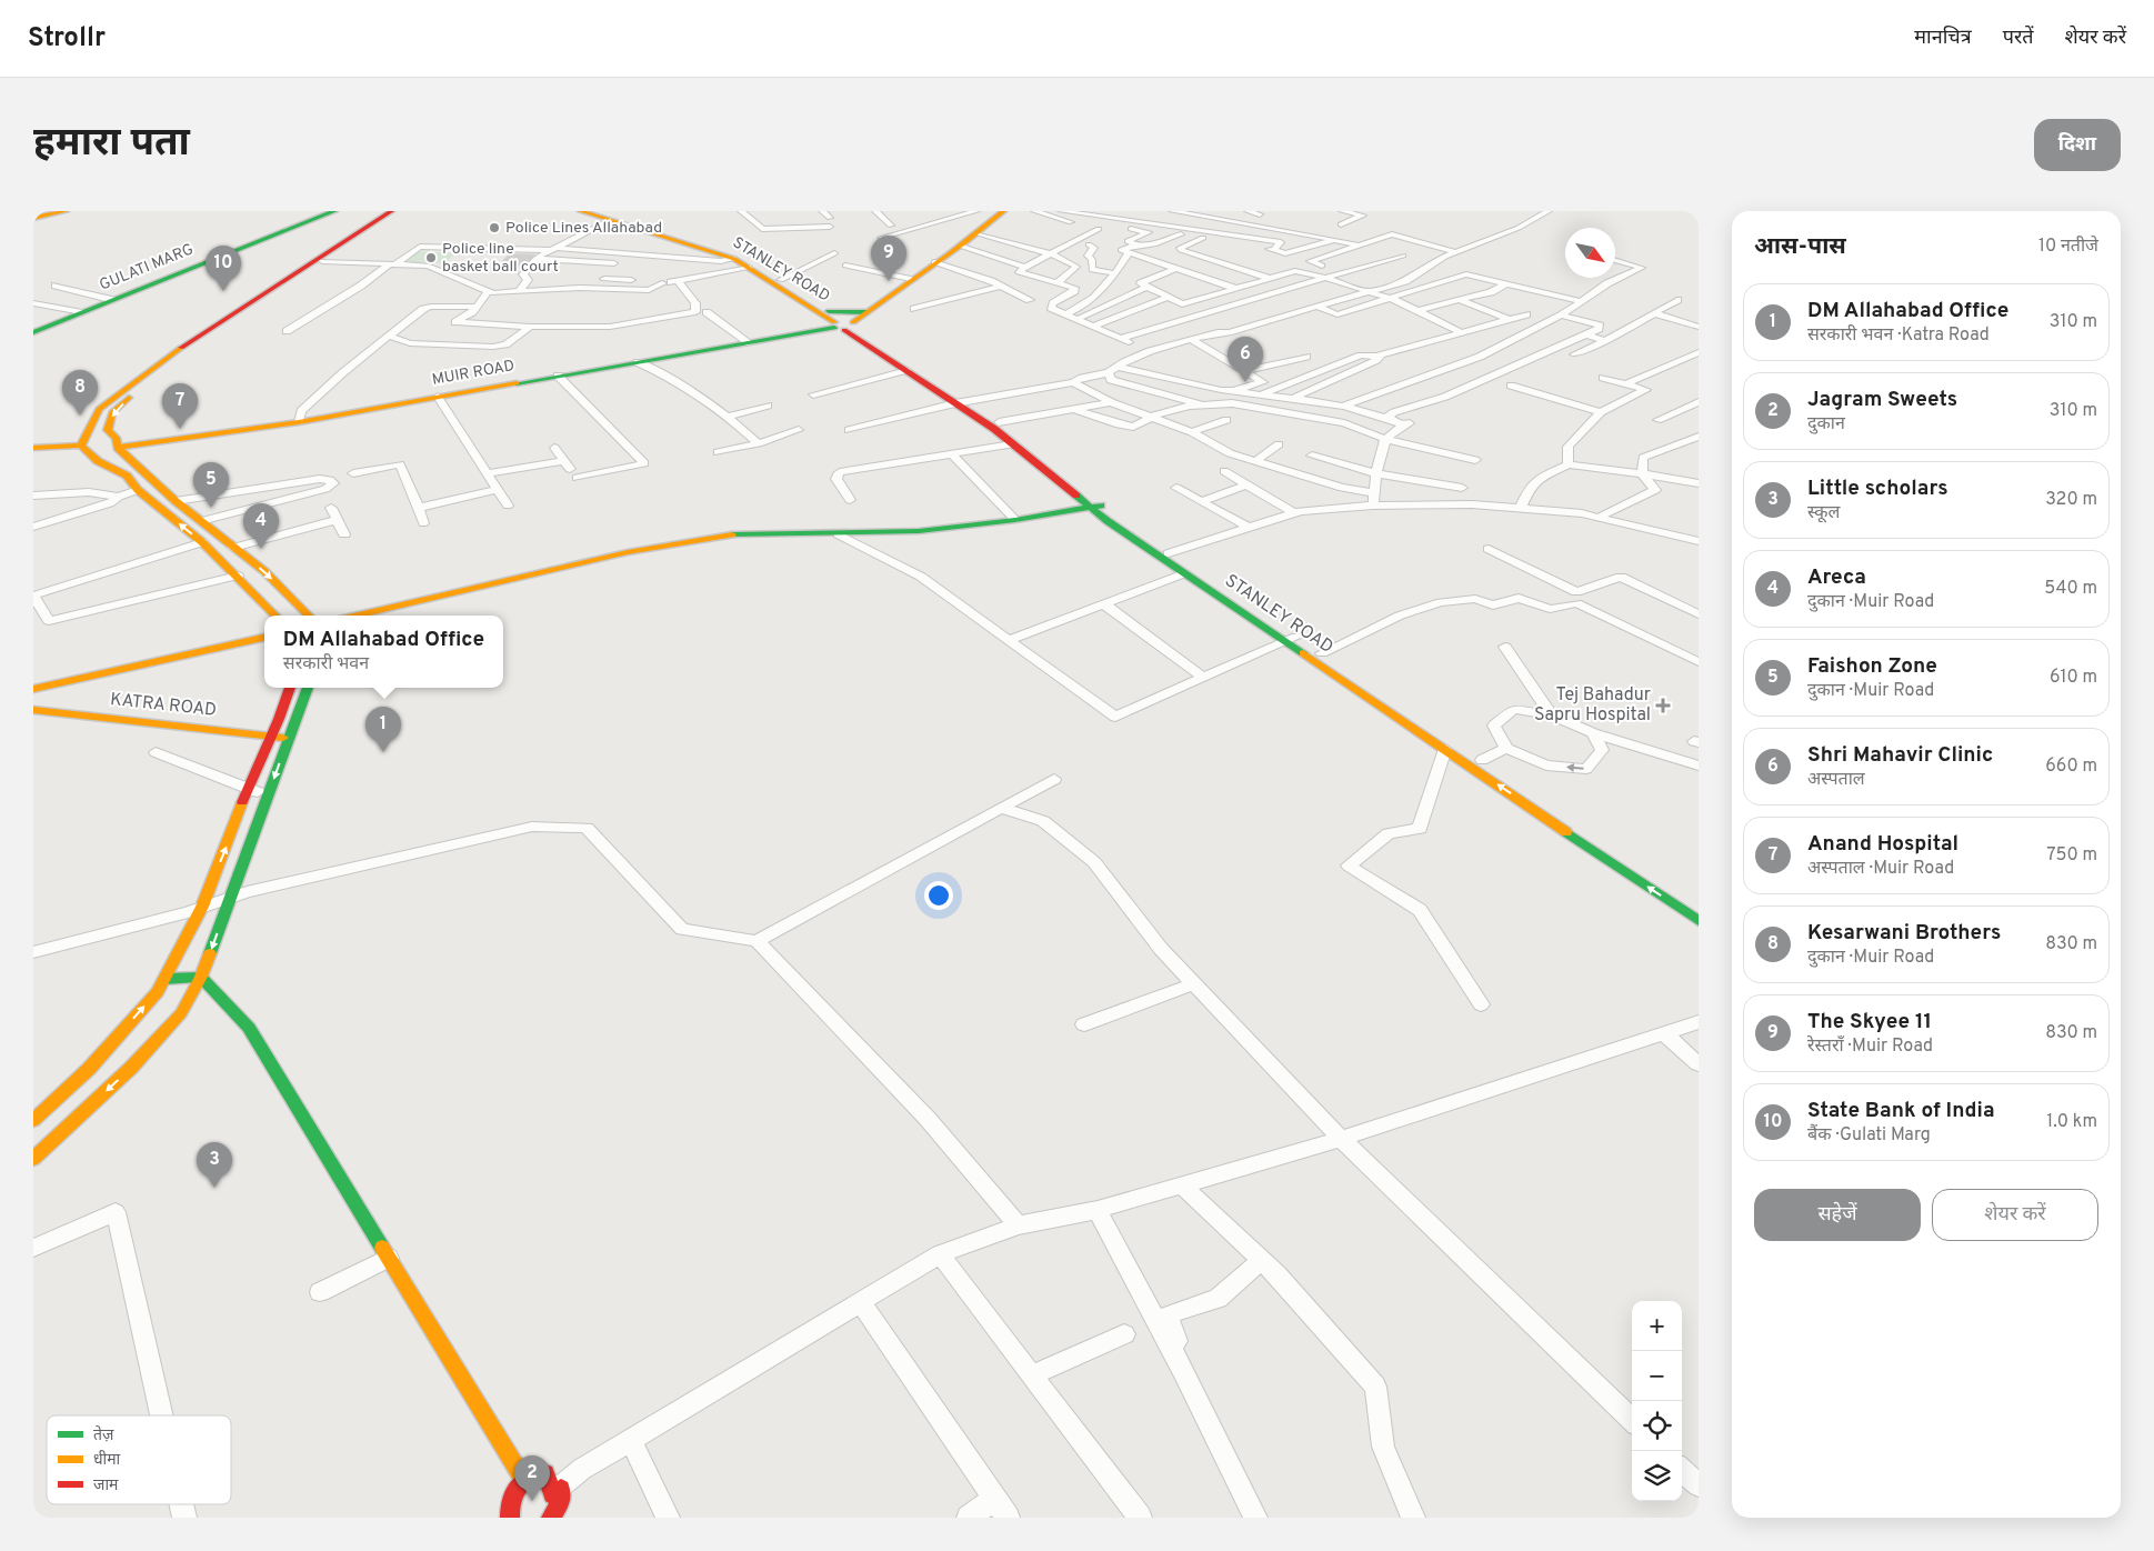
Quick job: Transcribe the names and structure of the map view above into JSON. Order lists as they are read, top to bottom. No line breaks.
{"streets":{"main road":["GULATI MARG","STANLEY ROAD","MUIR ROAD","KATRA ROAD"]},"crossings":[["STANLEY ROAD","MUIR ROAD"]],"places":{"other":["Police Lines Allahabad","Police line basket ball court"],"health":["Tej Bahadur Sapru Hospital"]},"legend":["तेज़","धीमा","जाम"],"north":"bottom right","page":{"header":"Strollr","nav":["मानचित्र","परतें","शेयर करें"],"buttons":["दिशा",["सहेजें","शेयर करें"]],"title":"हमारा पता","heading":["आस-पास","10 नतीजे"],"pins":["9","10","6","8","7","5","4","1","3","2"],"list":[{"mark":"1","name":"DM Allahabad Office","note":"सरकारी भवन · Katra Road","value":"310 m"},{"mark":"2","name":"Jagram Sweets","note":"दुकान","value":"310 m"},{"mark":"3","name":"Little scholars","note":"स्कूल","value":"320 m"},{"mark":"4","name":"Areca","note":"दुकान · Muir Road","value":"540 m"},{"mark":"5","name":"Faishon Zone","note":"दुकान · Muir Road","value":"610 m"},{"mark":"6","name":"Shri Mahavir Clinic","note":"अस्पताल","value":"660 m"},{"mark":"7","name":"Anand Hospital","note":"अस्पताल · Muir Road","value":"750 m"},{"mark":"8","name":"Kesarwani Brothers","note":"दुकान · Muir Road","value":"830 m"},{"mark":"9","name":"The Skyee 11","note":"रेस्तराँ · Muir Road","value":"830 m"},{"mark":"10","name":"State Bank of India","note":"बैंक · Gulati Marg","value":"1.0 km"}],"popup":["DM Allahabad Office","सरकारी भवन"],"map_buttons":["+","−"]}}
